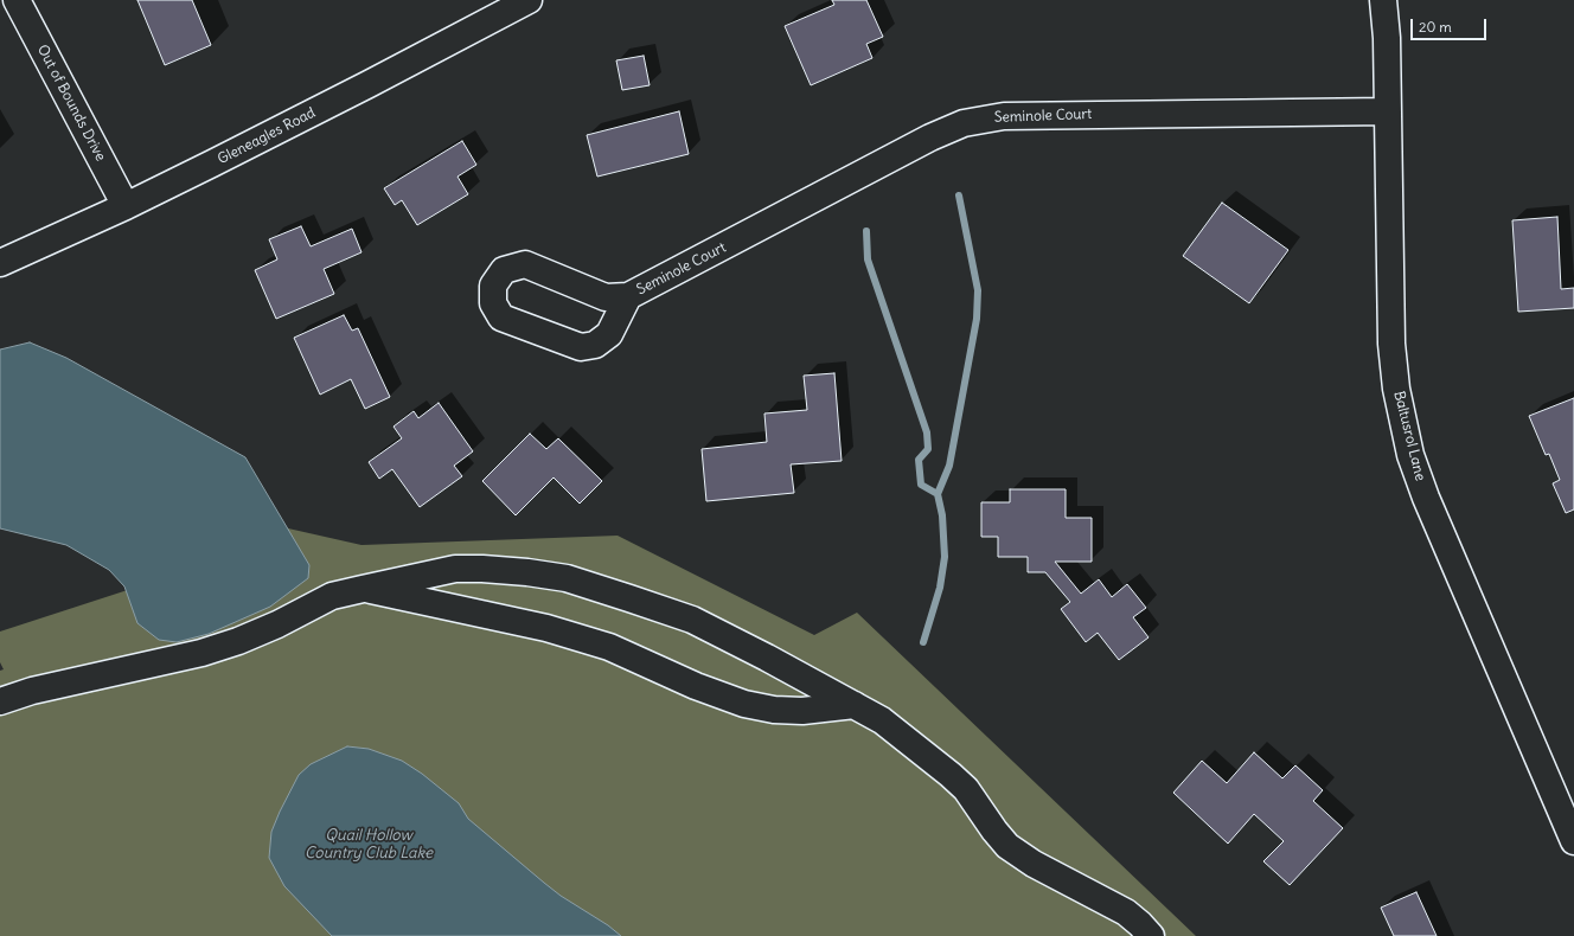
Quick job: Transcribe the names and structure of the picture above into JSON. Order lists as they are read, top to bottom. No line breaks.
{"streets":{"street":["Out of Bounds Drive","Seminole Court","Gleneagles Road","Baltusrol Lane"]},"crossings":[["Out of Bounds Drive","Gleneagles Road"],["Seminole Court","Baltusrol Lane"]],"water":["Quail Hollow Country Club Lake"],"scale_bar":"20 m"}
